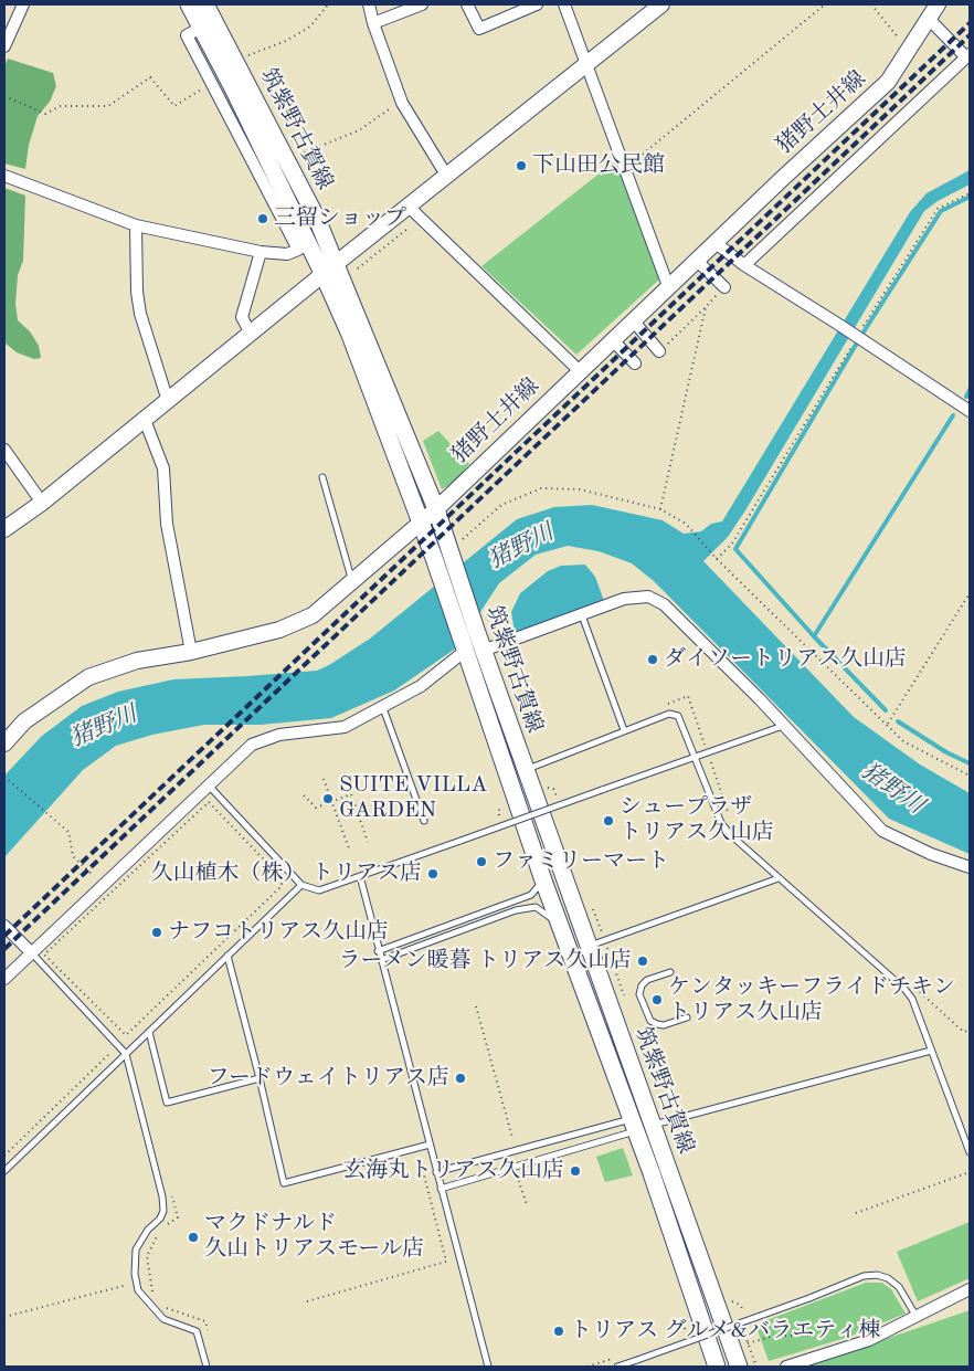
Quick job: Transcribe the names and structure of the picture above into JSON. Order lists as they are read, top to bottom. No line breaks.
{"streets":{"main road":["猪野土井線","筑紫野古賀線"]},"crossings":[["猪野土井線","筑紫野古賀線"]],"water":["猪野川"],"places":["下山田公民館","三留ショップ","ダイソートリアス久山店","SUITE VILLA GARDEN","シュープラザ トリアス久山店","ファミリーマート","久山植木（株） トリアス店","ナフコトリアス久山店","ラーメン暖暮 トリアス久山店","ケンタッキーフライドチキン トリアス久山店","フードウェイトリアス店","玄海丸トリアス久山店","マクドナルド 久山トリアスモール店","トリアス グルメ&バラエティ棟"]}
